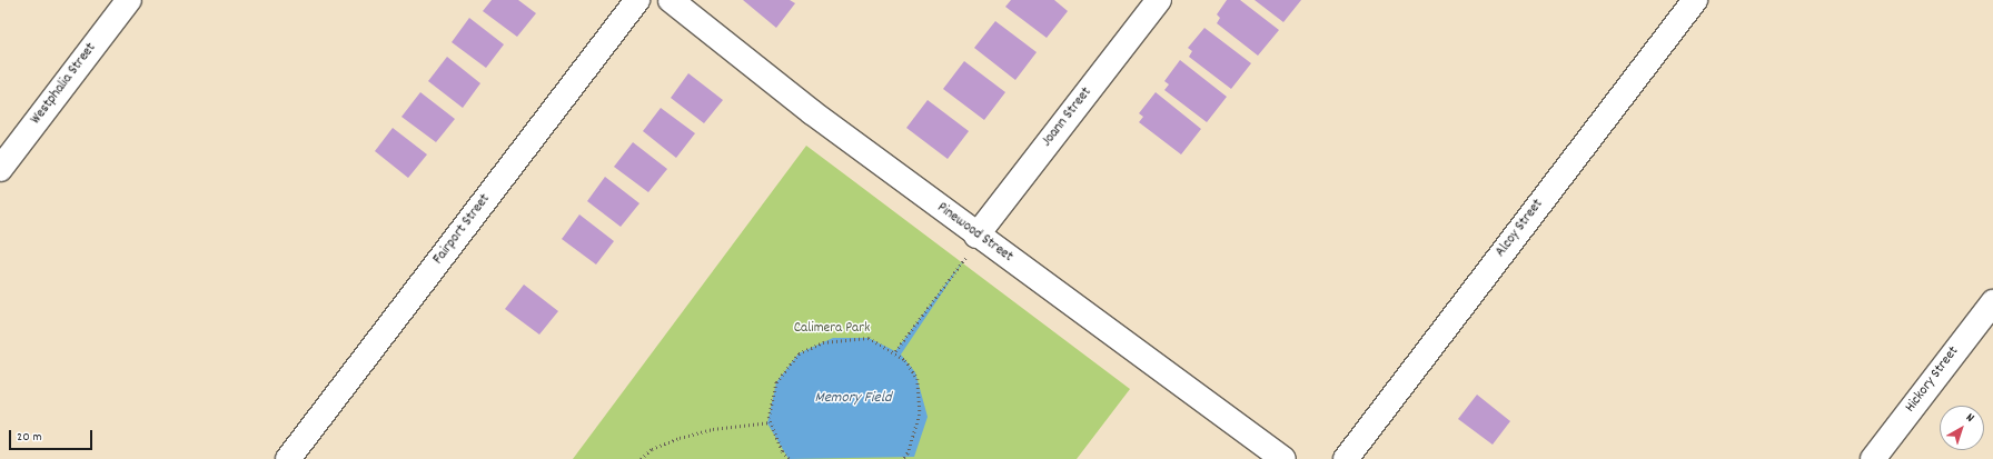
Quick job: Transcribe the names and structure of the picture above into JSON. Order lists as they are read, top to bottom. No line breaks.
{"streets":{"street":["Westphalia Street","Joann Street","Alcoy Street","Fairport Street","Pinewood Street","Hickory Street"]},"crossings":[["Joann Street","Pinewood Street"]],"water":["Memory Field"],"parks":["Calimera Park"],"scale_bar":"20 m","north":"top right"}
